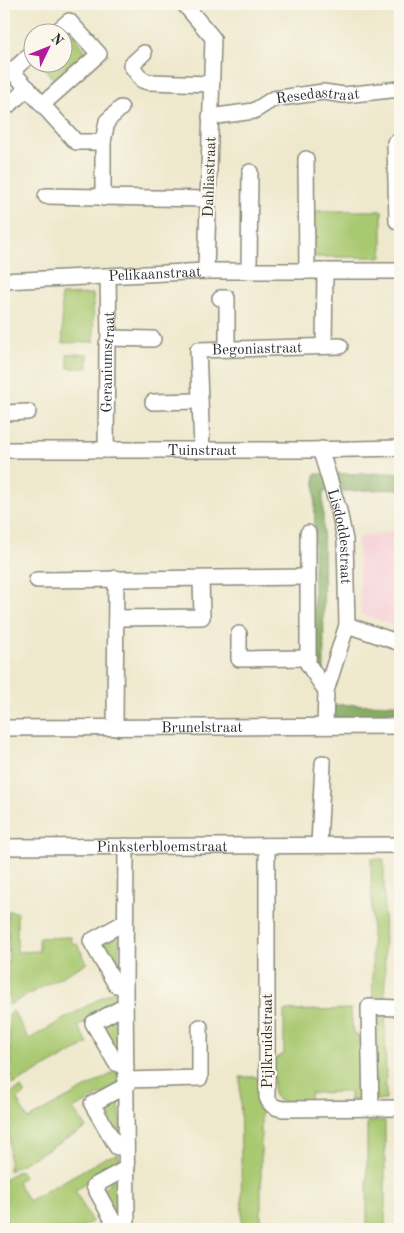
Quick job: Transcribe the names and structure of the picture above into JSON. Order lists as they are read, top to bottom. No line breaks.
{"streets":{"street":["Resedastraat","Dahliastraat","Pelikaanstraat","Begoniastraat","Geraniumstraat","Tuinstraat","Lisdoddestraat","Brunelstraat","Pinksterbloemstraat","Pijlkruidstraat"]},"crossings":[["Resedastraat","Dahliastraat"],["Dahliastraat","Pelikaanstraat"],["Pelikaanstraat","Begoniastraat"],["Pelikaanstraat","Geraniumstraat"],["Begoniastraat","Tuinstraat"],["Geraniumstraat","Tuinstraat"],["Tuinstraat","Lisdoddestraat"],["Lisdoddestraat","Brunelstraat"],["Pinksterbloemstraat","Pijlkruidstraat"]],"north":"top right"}
